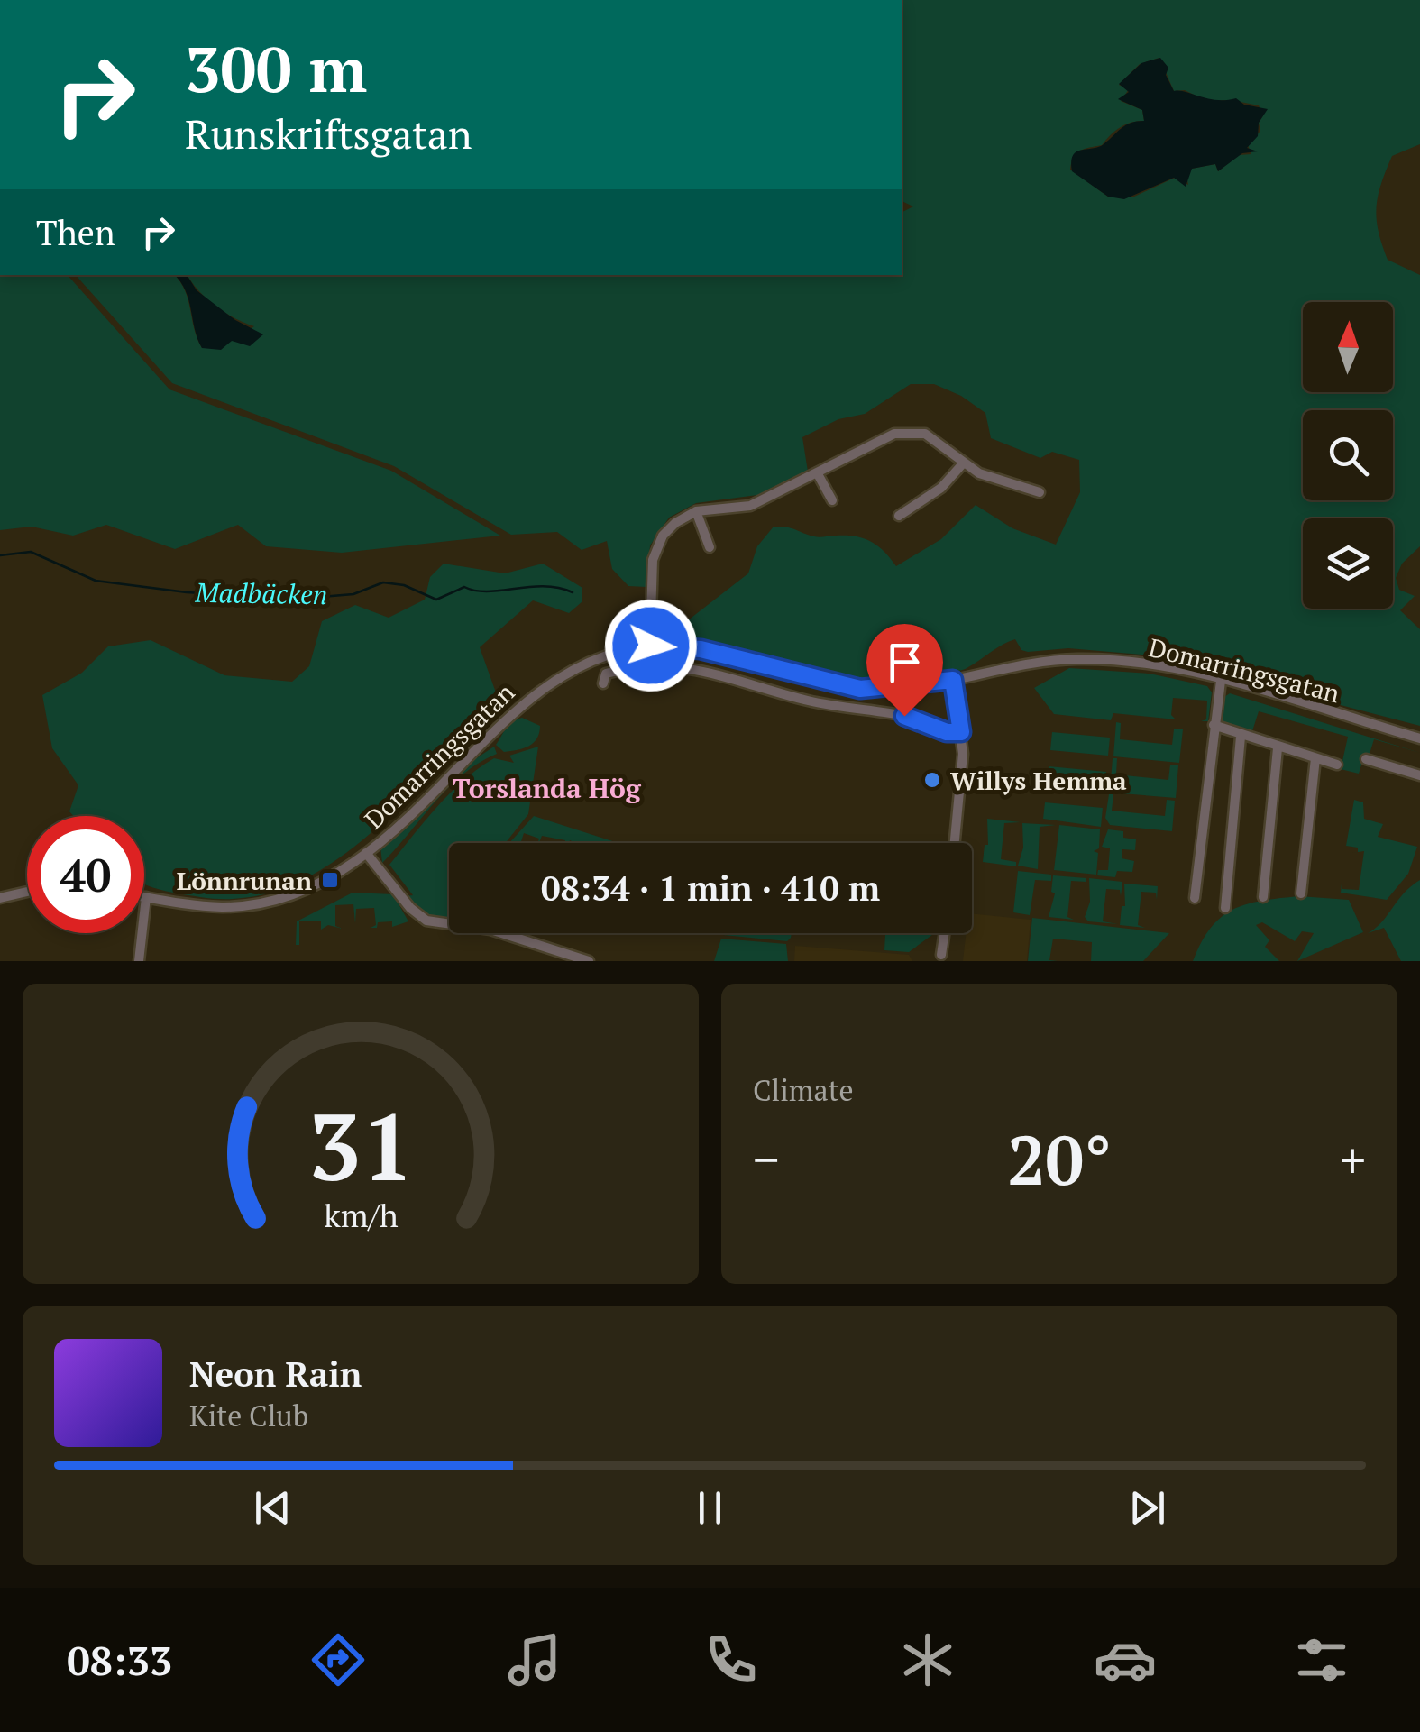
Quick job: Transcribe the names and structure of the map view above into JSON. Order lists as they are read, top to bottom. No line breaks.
{"streets":{"street":["Domarringsgatan"]},"districts":["Torslanda Hög"],"water":["Madbäcken"],"places":{"other":["Willys Hemma"],"transit":["Lönnrunan"]},"north":"top","page":{"turn":["300 m","Runskriftsgatan"],"then":"Then","limit":"40","trip":"08:34 · 1 min · 410 m","tile":"Climate","heat":["−","20°","+"],"song":["Neon Rain","Kite Club"],"tabs":"08:33","gauge":["31","km/h"]}}
